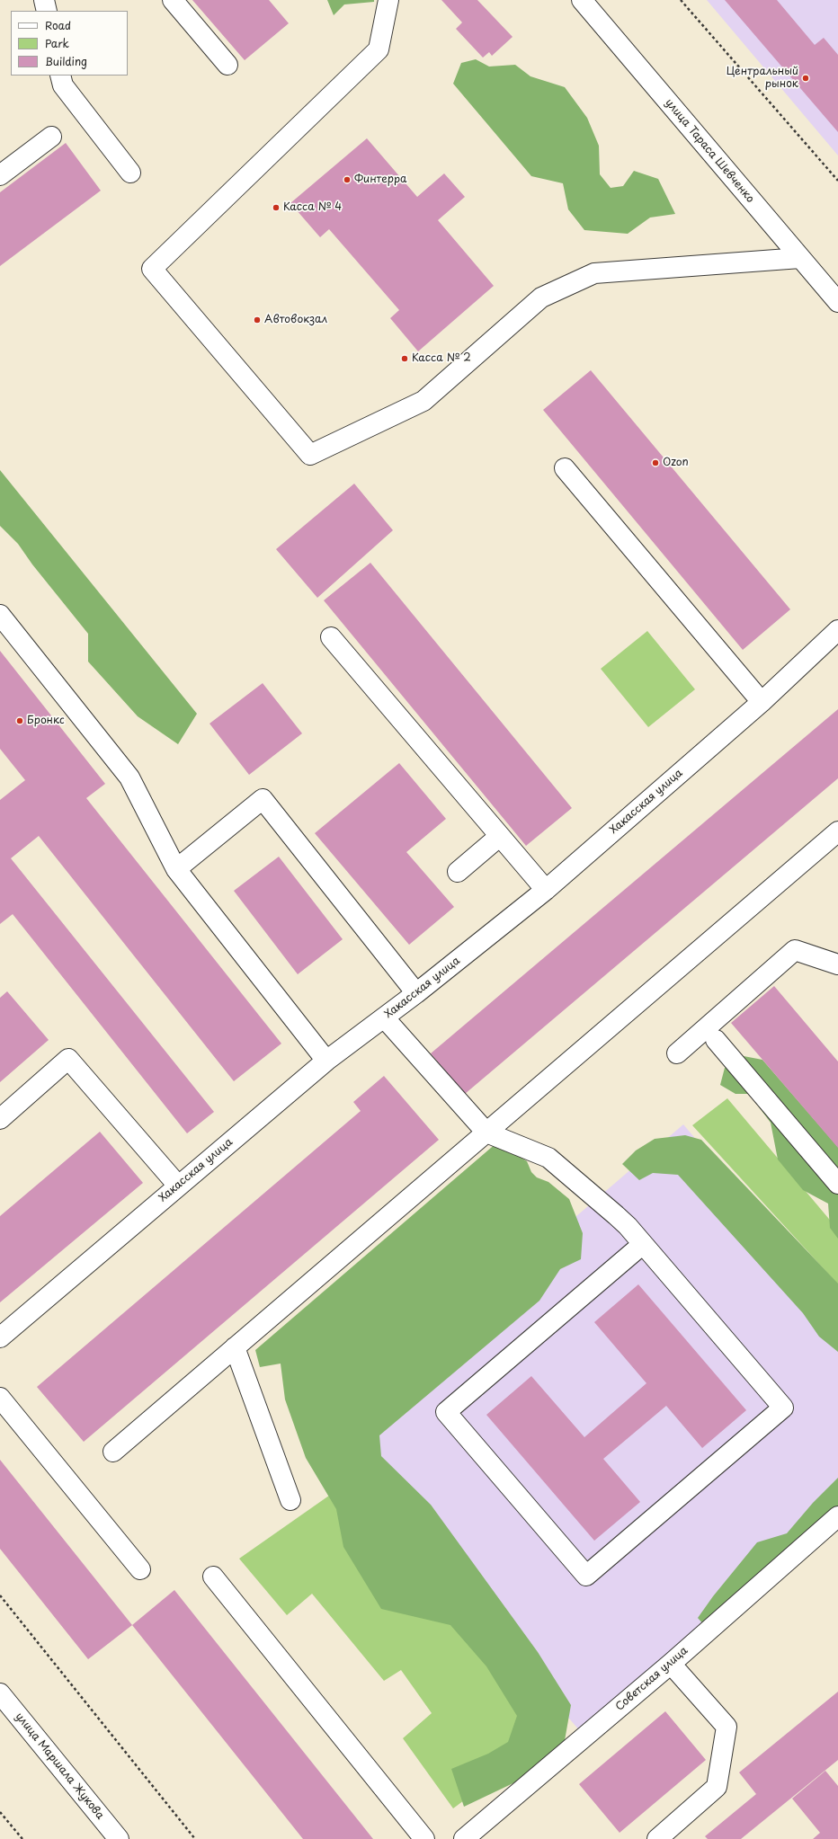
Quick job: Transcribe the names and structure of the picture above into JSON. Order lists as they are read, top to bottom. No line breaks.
{"streets":{"street":["улица Тараса Шевченко","Хакасская улица","Советская улица","улица Маршала Жукова"]},"places":["Центральный рынок","Финтерра","Касса № 4","Автовокзал","Касса № 2","Ozon","Бронкс"],"legend":["Road","Park","Building"]}
